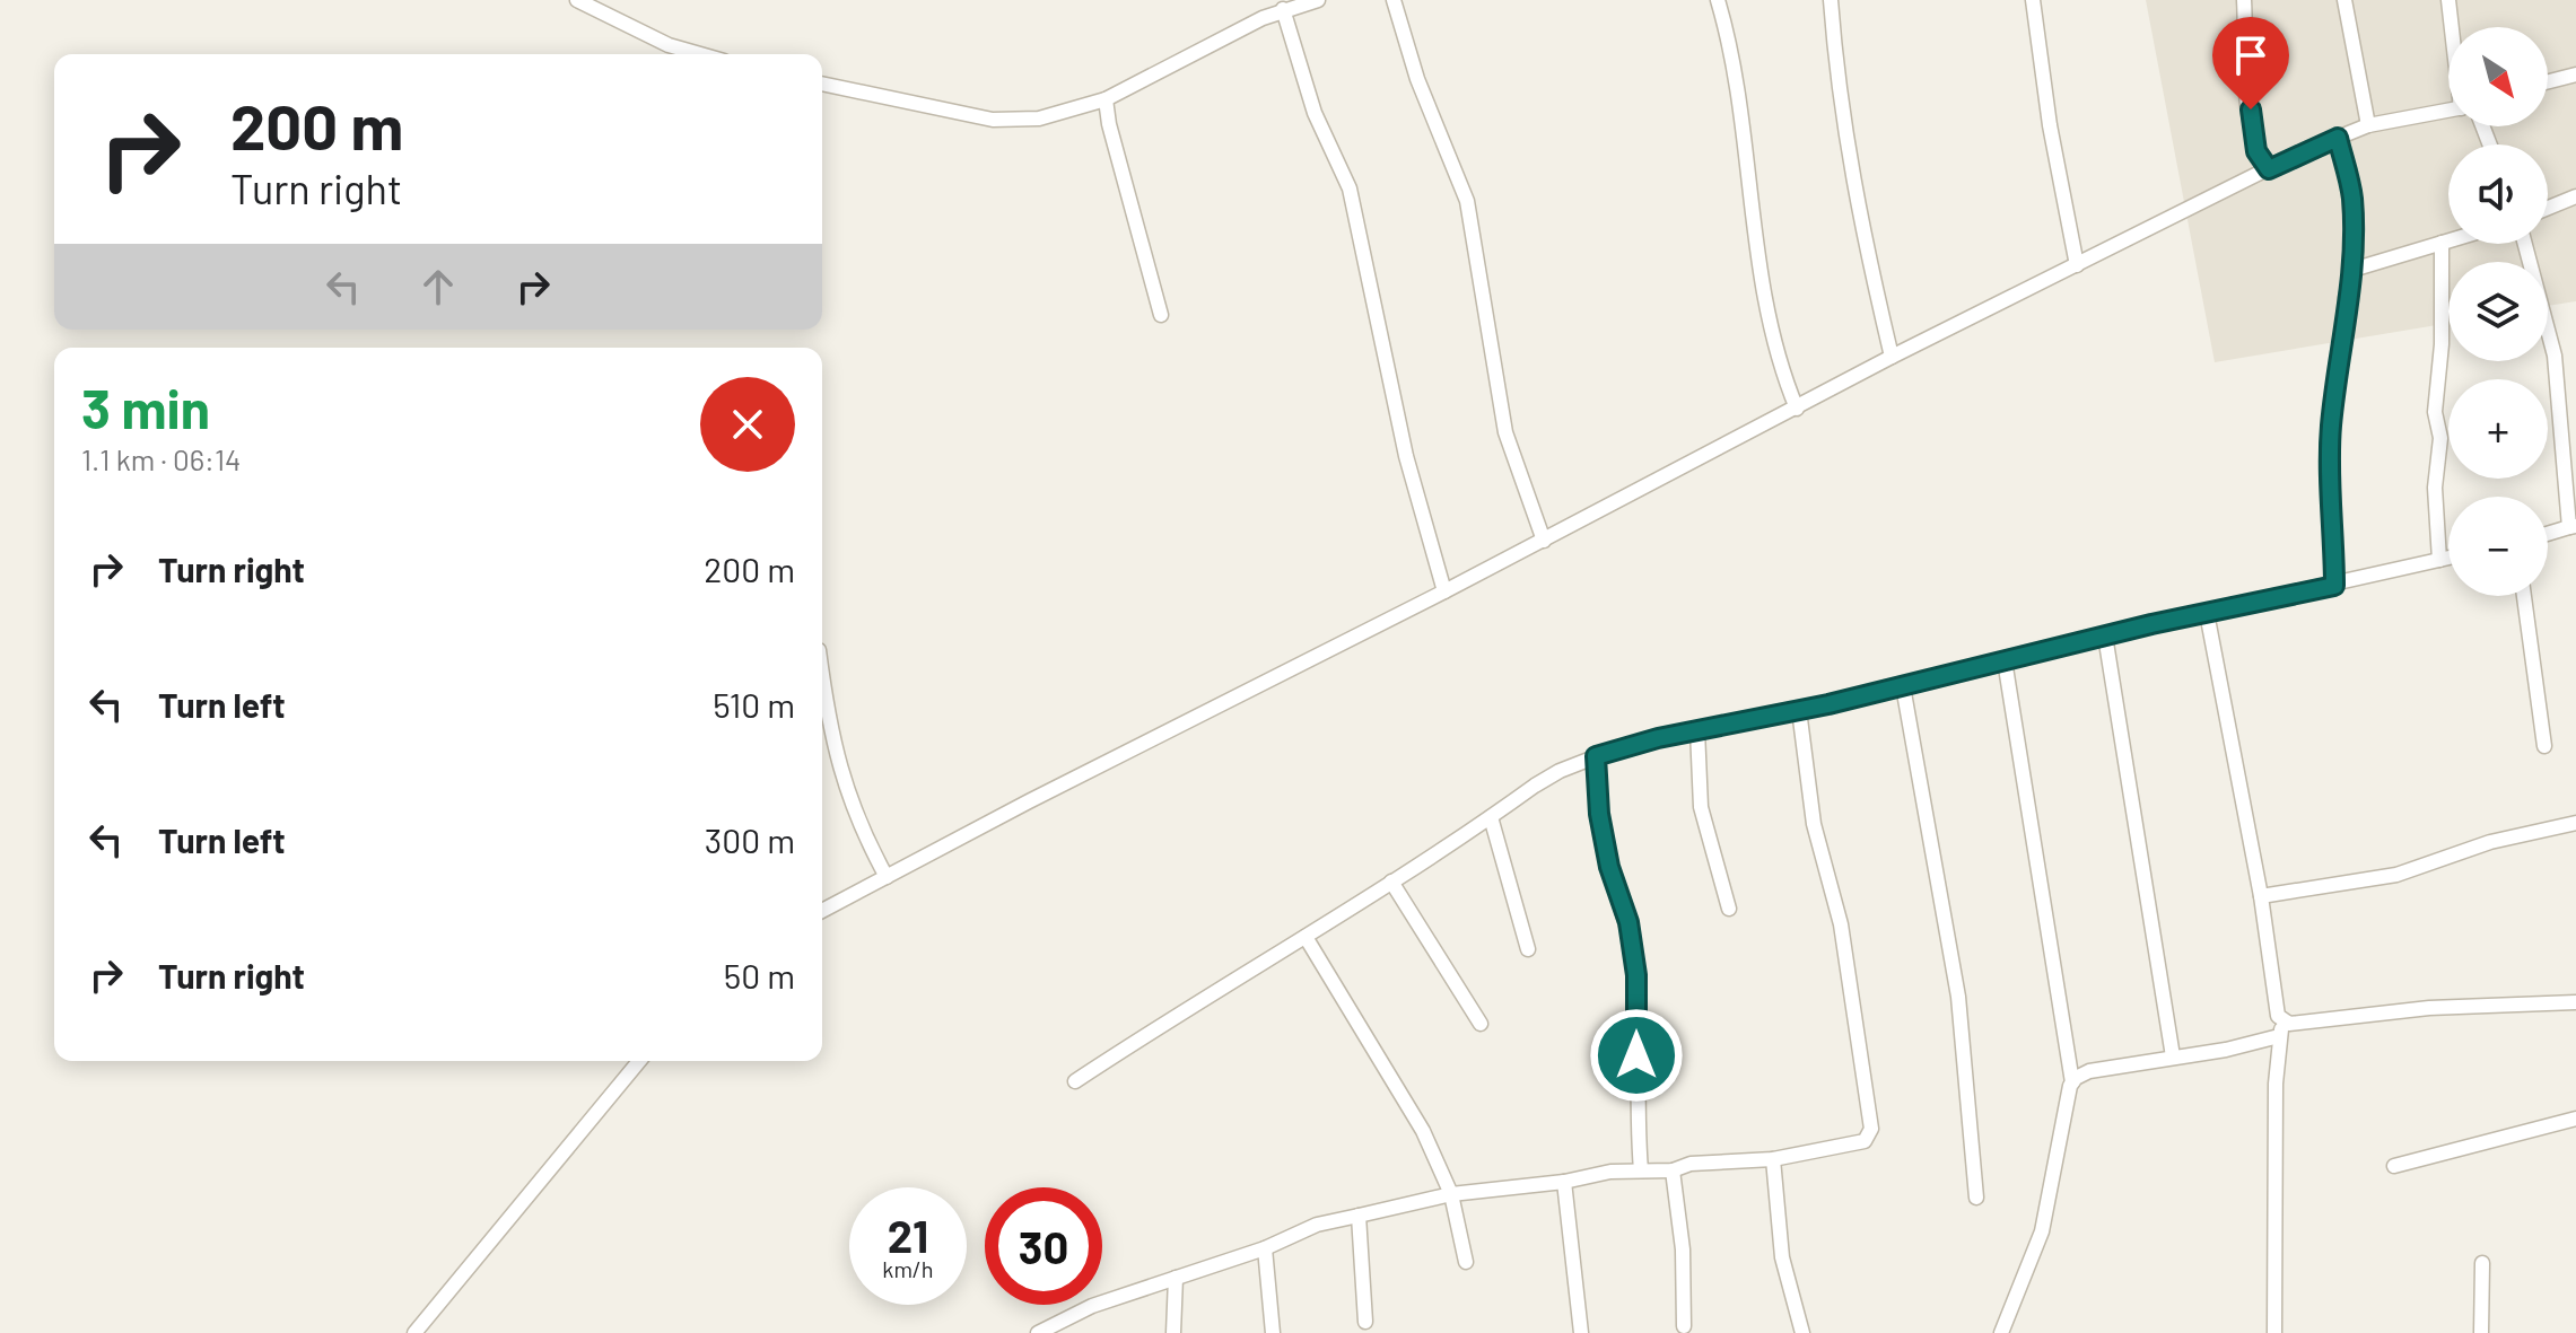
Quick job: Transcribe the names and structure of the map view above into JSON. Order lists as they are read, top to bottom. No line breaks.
{"north":"bottom right","page":{"map_buttons":["+","−"],"turn":["200 m","Turn right"],"heading":["3 min","1.1 km · 06:14"],"list":[{"name":"Turn right","value":"200 m"},{"name":"Turn left","value":"510 m"},{"name":"Turn left","value":"300 m"},{"name":"Turn right","value":"50 m"}],"speed":"21 km/h","limit":"30"}}
